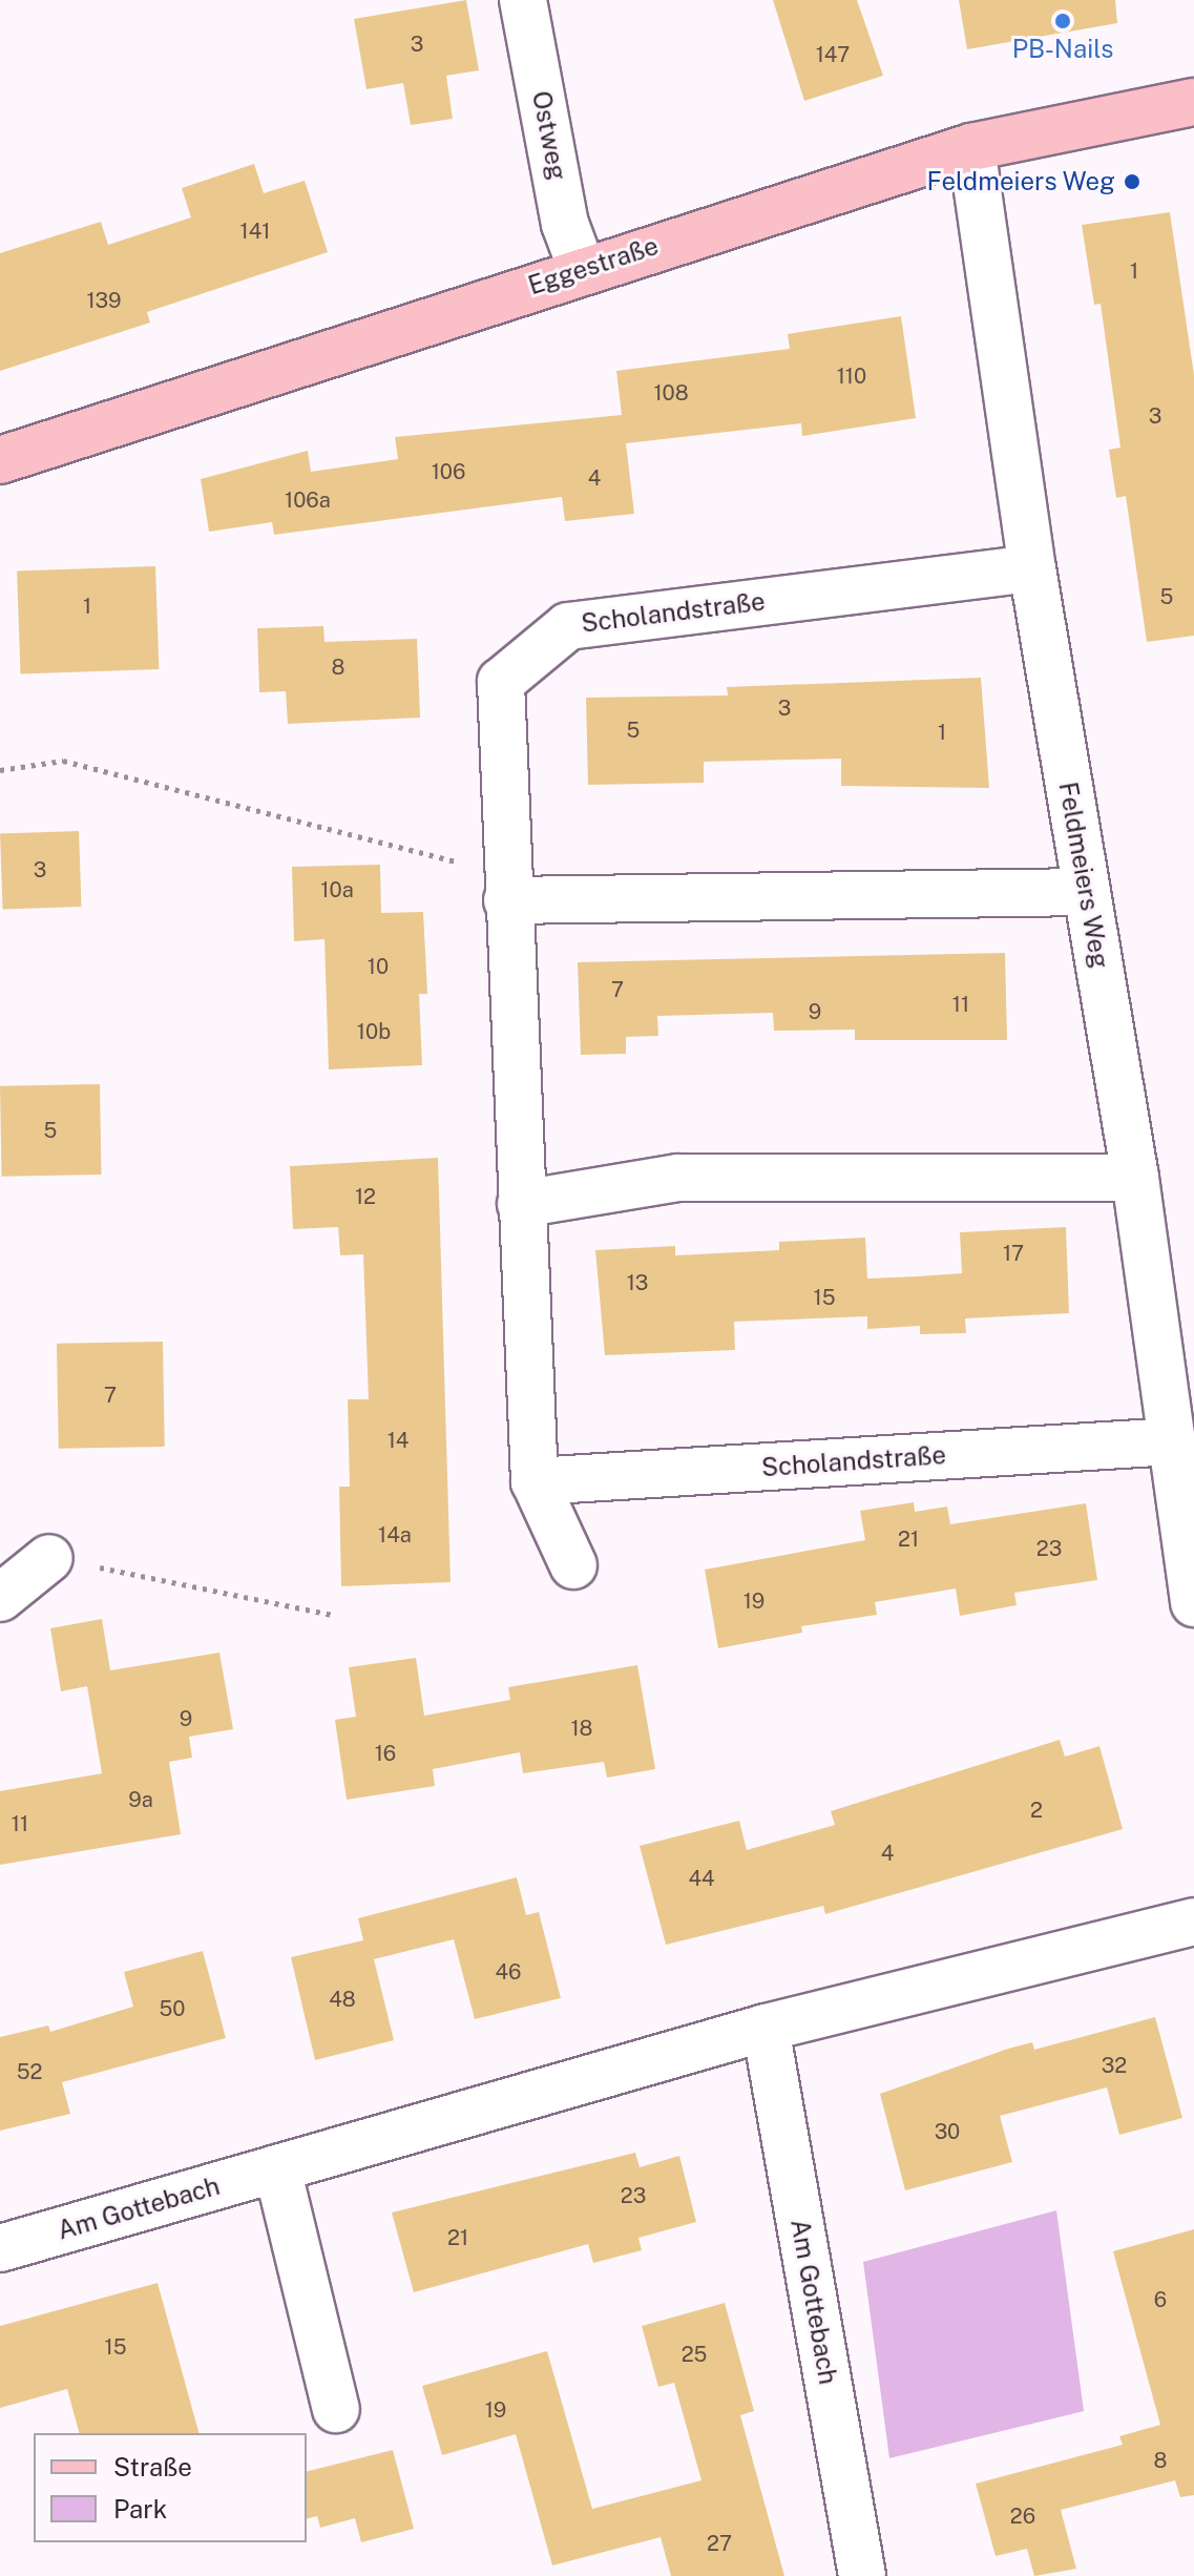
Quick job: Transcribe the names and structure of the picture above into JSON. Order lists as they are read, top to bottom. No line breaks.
{"streets":{"main road":["Eggestraße"],"street":["Ostweg","Scholandstraße","Feldmeiers Weg","Am Gottebach"]},"crossings":[["Ostweg","Eggestraße"],["Eggestraße","Feldmeiers Weg"],["Scholandstraße","Feldmeiers Weg"]],"places":["PB-Nails","Feldmeiers Weg"],"house_numbers":["3","147","141","1","139","110","108","3","106","4","106a","5","1","8","3","5","1","3","10a","10","7","11","9","10b","5","12","17","13","15","7","14","14a","21","23","19","9","18","16","9a","2","11","4","44","46","48","50","32","52","30","23","21","6","15","25","19","8","26","27"],"legend":["Straße","Park"]}
